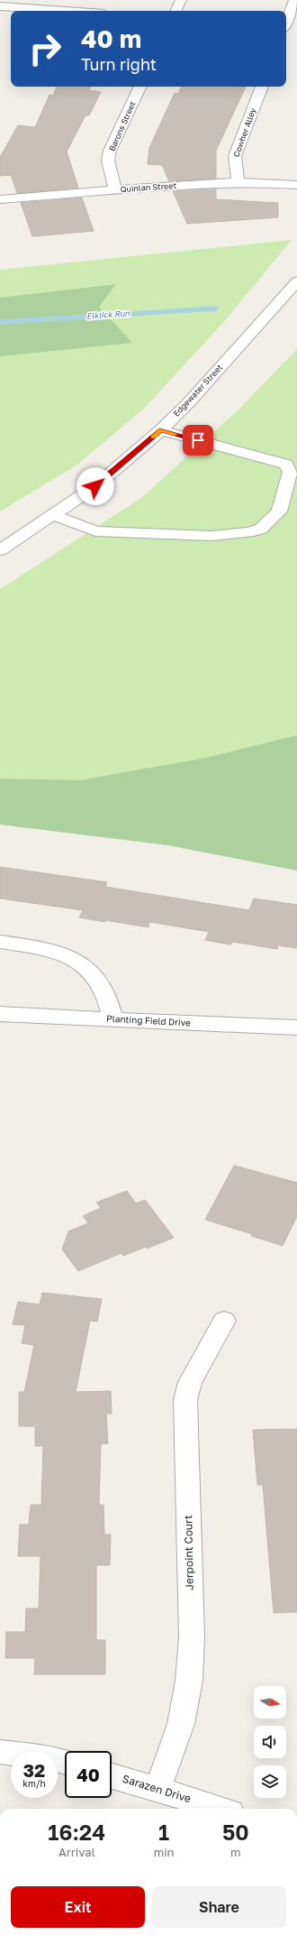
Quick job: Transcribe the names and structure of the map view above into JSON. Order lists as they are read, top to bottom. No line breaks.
{"streets":{"street":["Barons Street","Cowher Alley","Quinlan Street","Edgewater Street","Planting Field Drive","Jerpoint Court","Sarazen Drive"]},"crossings":[["Barons Street","Quinlan Street"],["Cowher Alley","Quinlan Street"],["Jerpoint Court","Sarazen Drive"]],"water":["Elklick Run"],"north":"right","page":{"turn":["40 m","Turn right"],"speed":"32 km/h","limit":"40","eta":["16:24","Arrival","1","min","50","m"],"buttons":["Exit","Share"]}}
